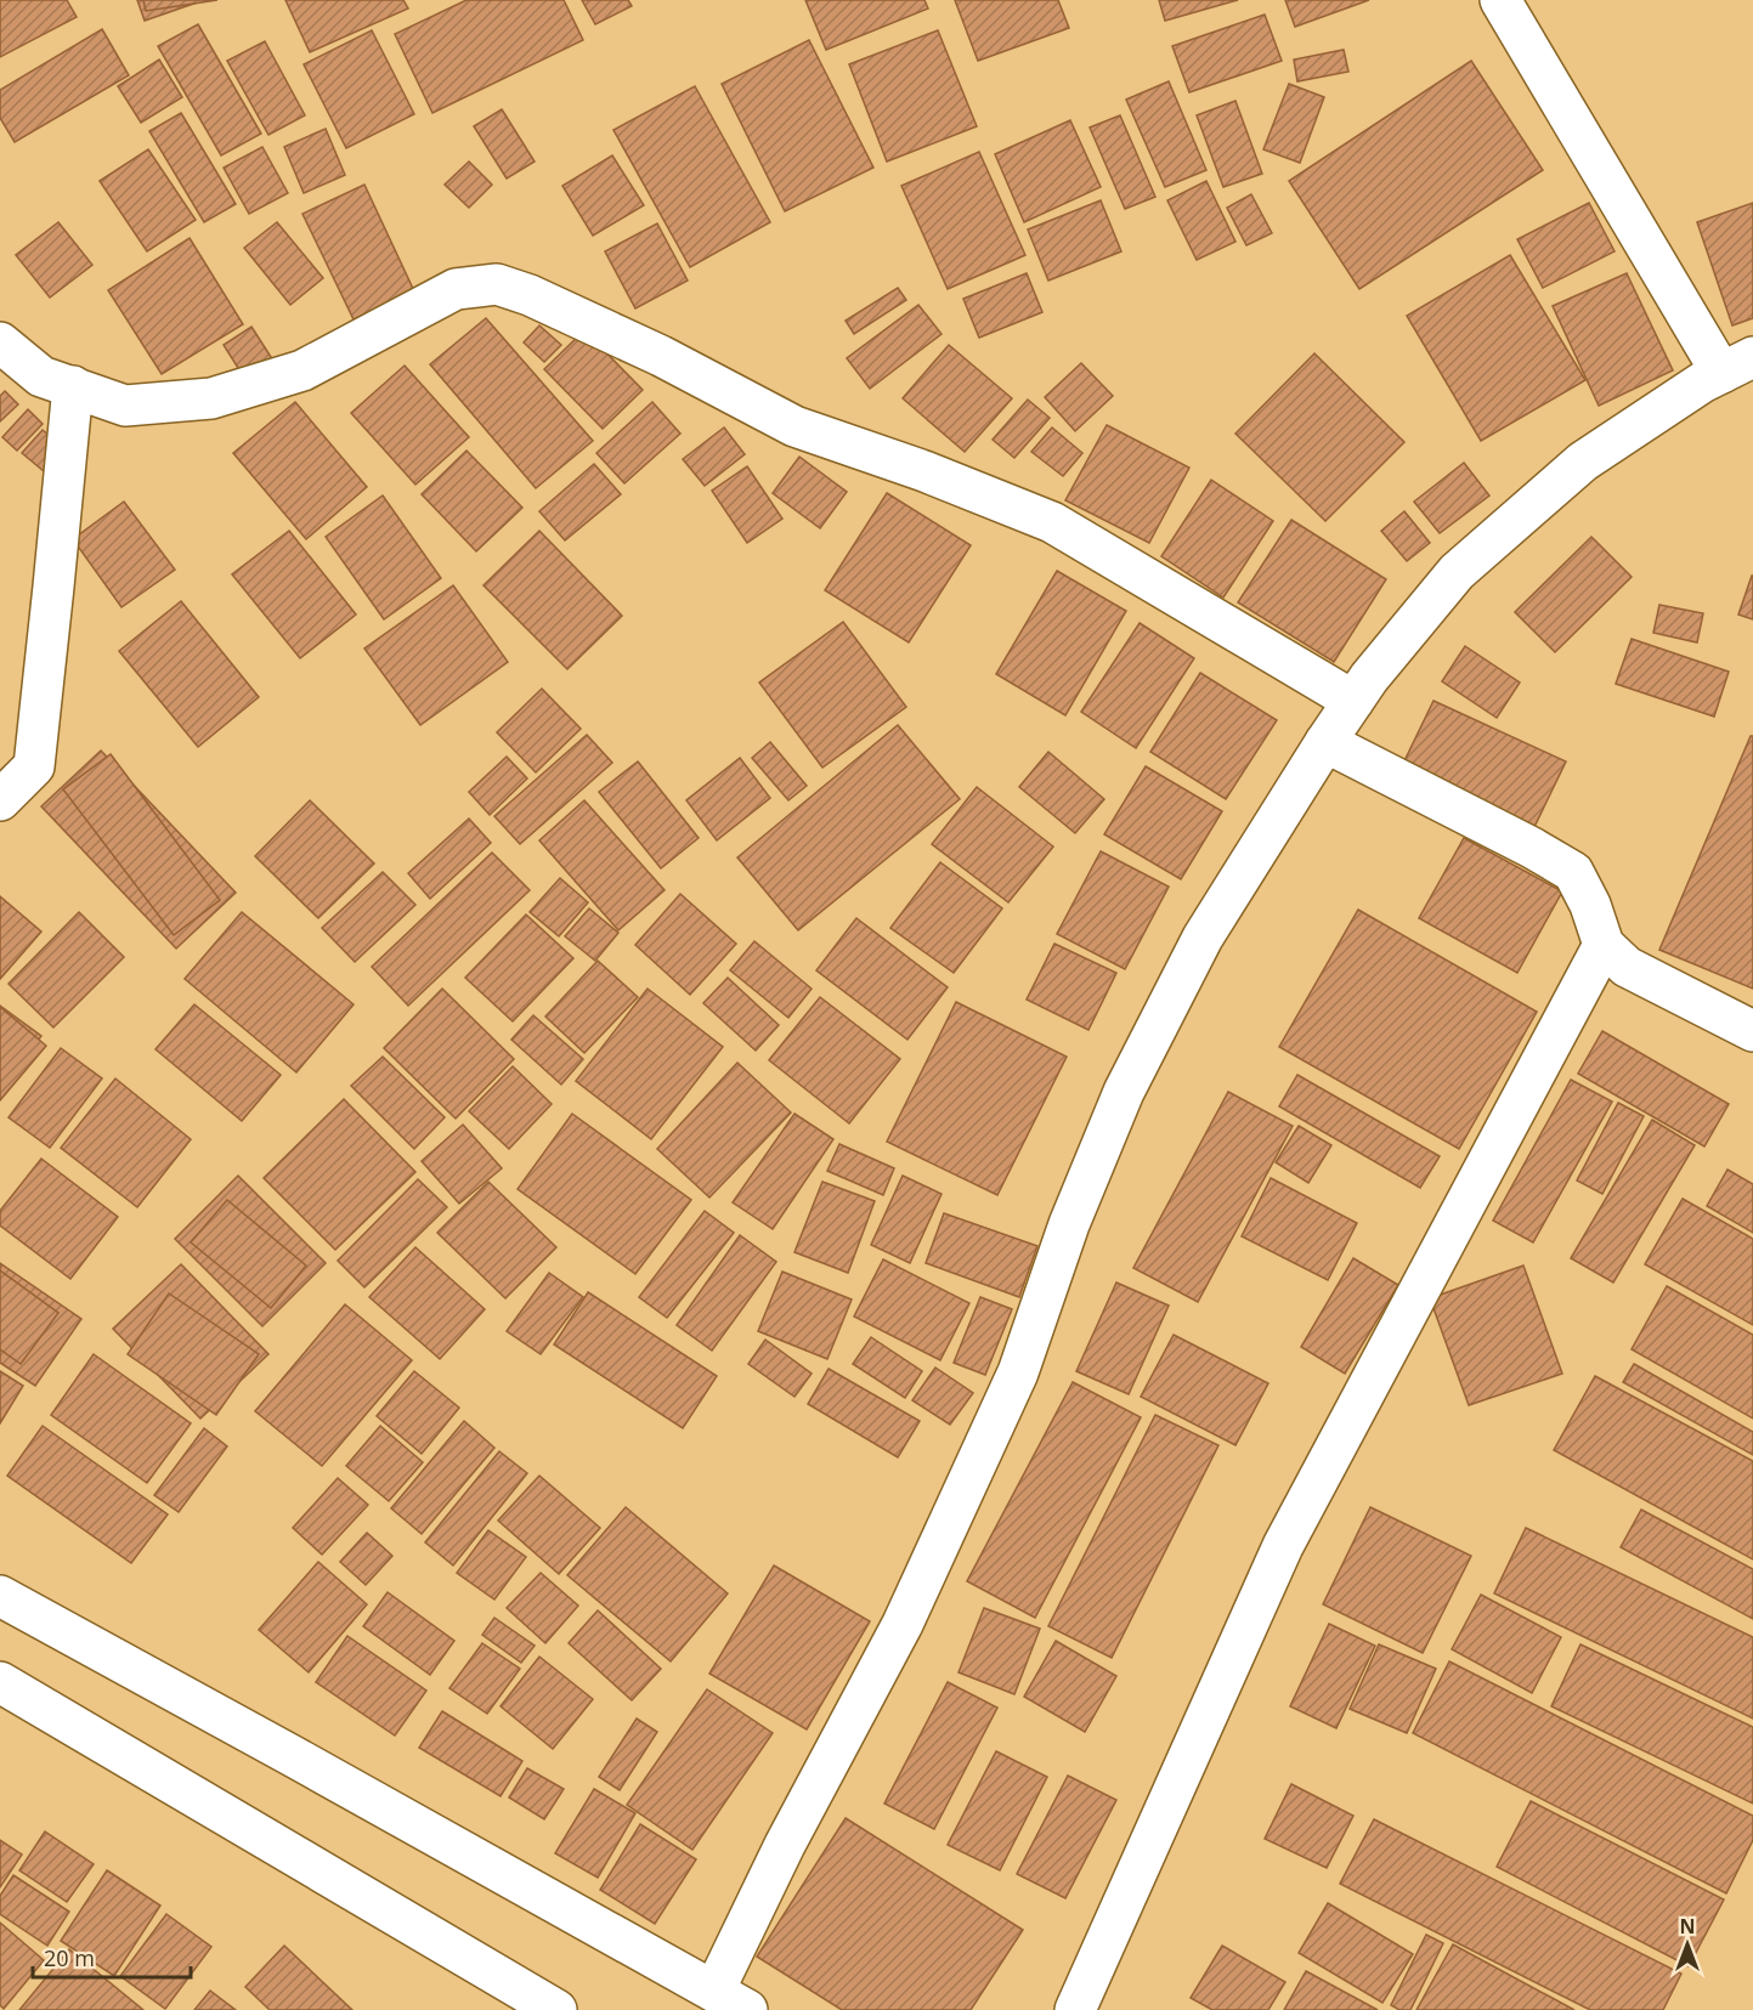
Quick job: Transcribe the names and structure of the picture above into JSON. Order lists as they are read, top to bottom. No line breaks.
{"scale_bar":"20 m","north":"top"}
